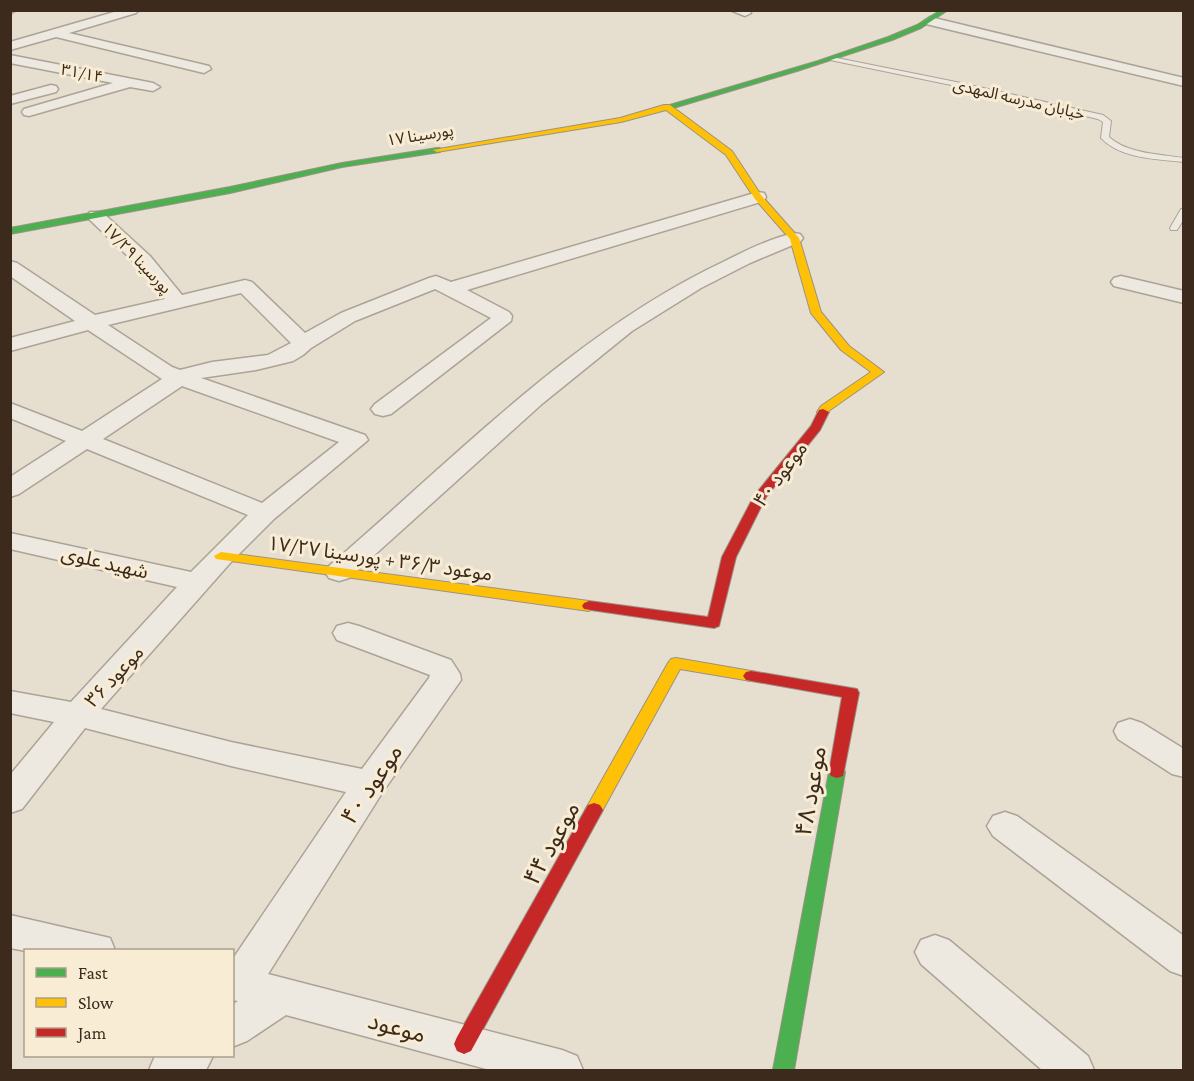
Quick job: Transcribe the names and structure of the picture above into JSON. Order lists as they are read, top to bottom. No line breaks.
{"streets":{"street":["۳۱/۱۴","پورسینا ۱۷","پورسینا ۱۷/۲۹","موعود ۴۰","موعود ۳۶/۳ + پورسینا ۱۷/۲۷","شهید علوی","موعود ۳۶","موعود ۴۸","موعود ۴۴","موعود"],"lane":["خیابان مدرسه المهدی"]},"crossings":[["خیابان مدرسه المهدی","پورسینا ۱۷"],["پورسینا ۱۷","پورسینا ۱۷/۲۹"],["موعود ۴۰","موعود ۳۶/۳ + پورسینا ۱۷/۲۷"],["موعود ۴۰","موعود"],["موعود ۳۶/۳ + پورسینا ۱۷/۲۷","موعود ۳۶"],["شهید علوی","موعود ۳۶"],["موعود ۴۸","موعود ۴۴"],["موعود ۴۴","موعود"]],"legend":["Fast","Slow","Jam"]}
